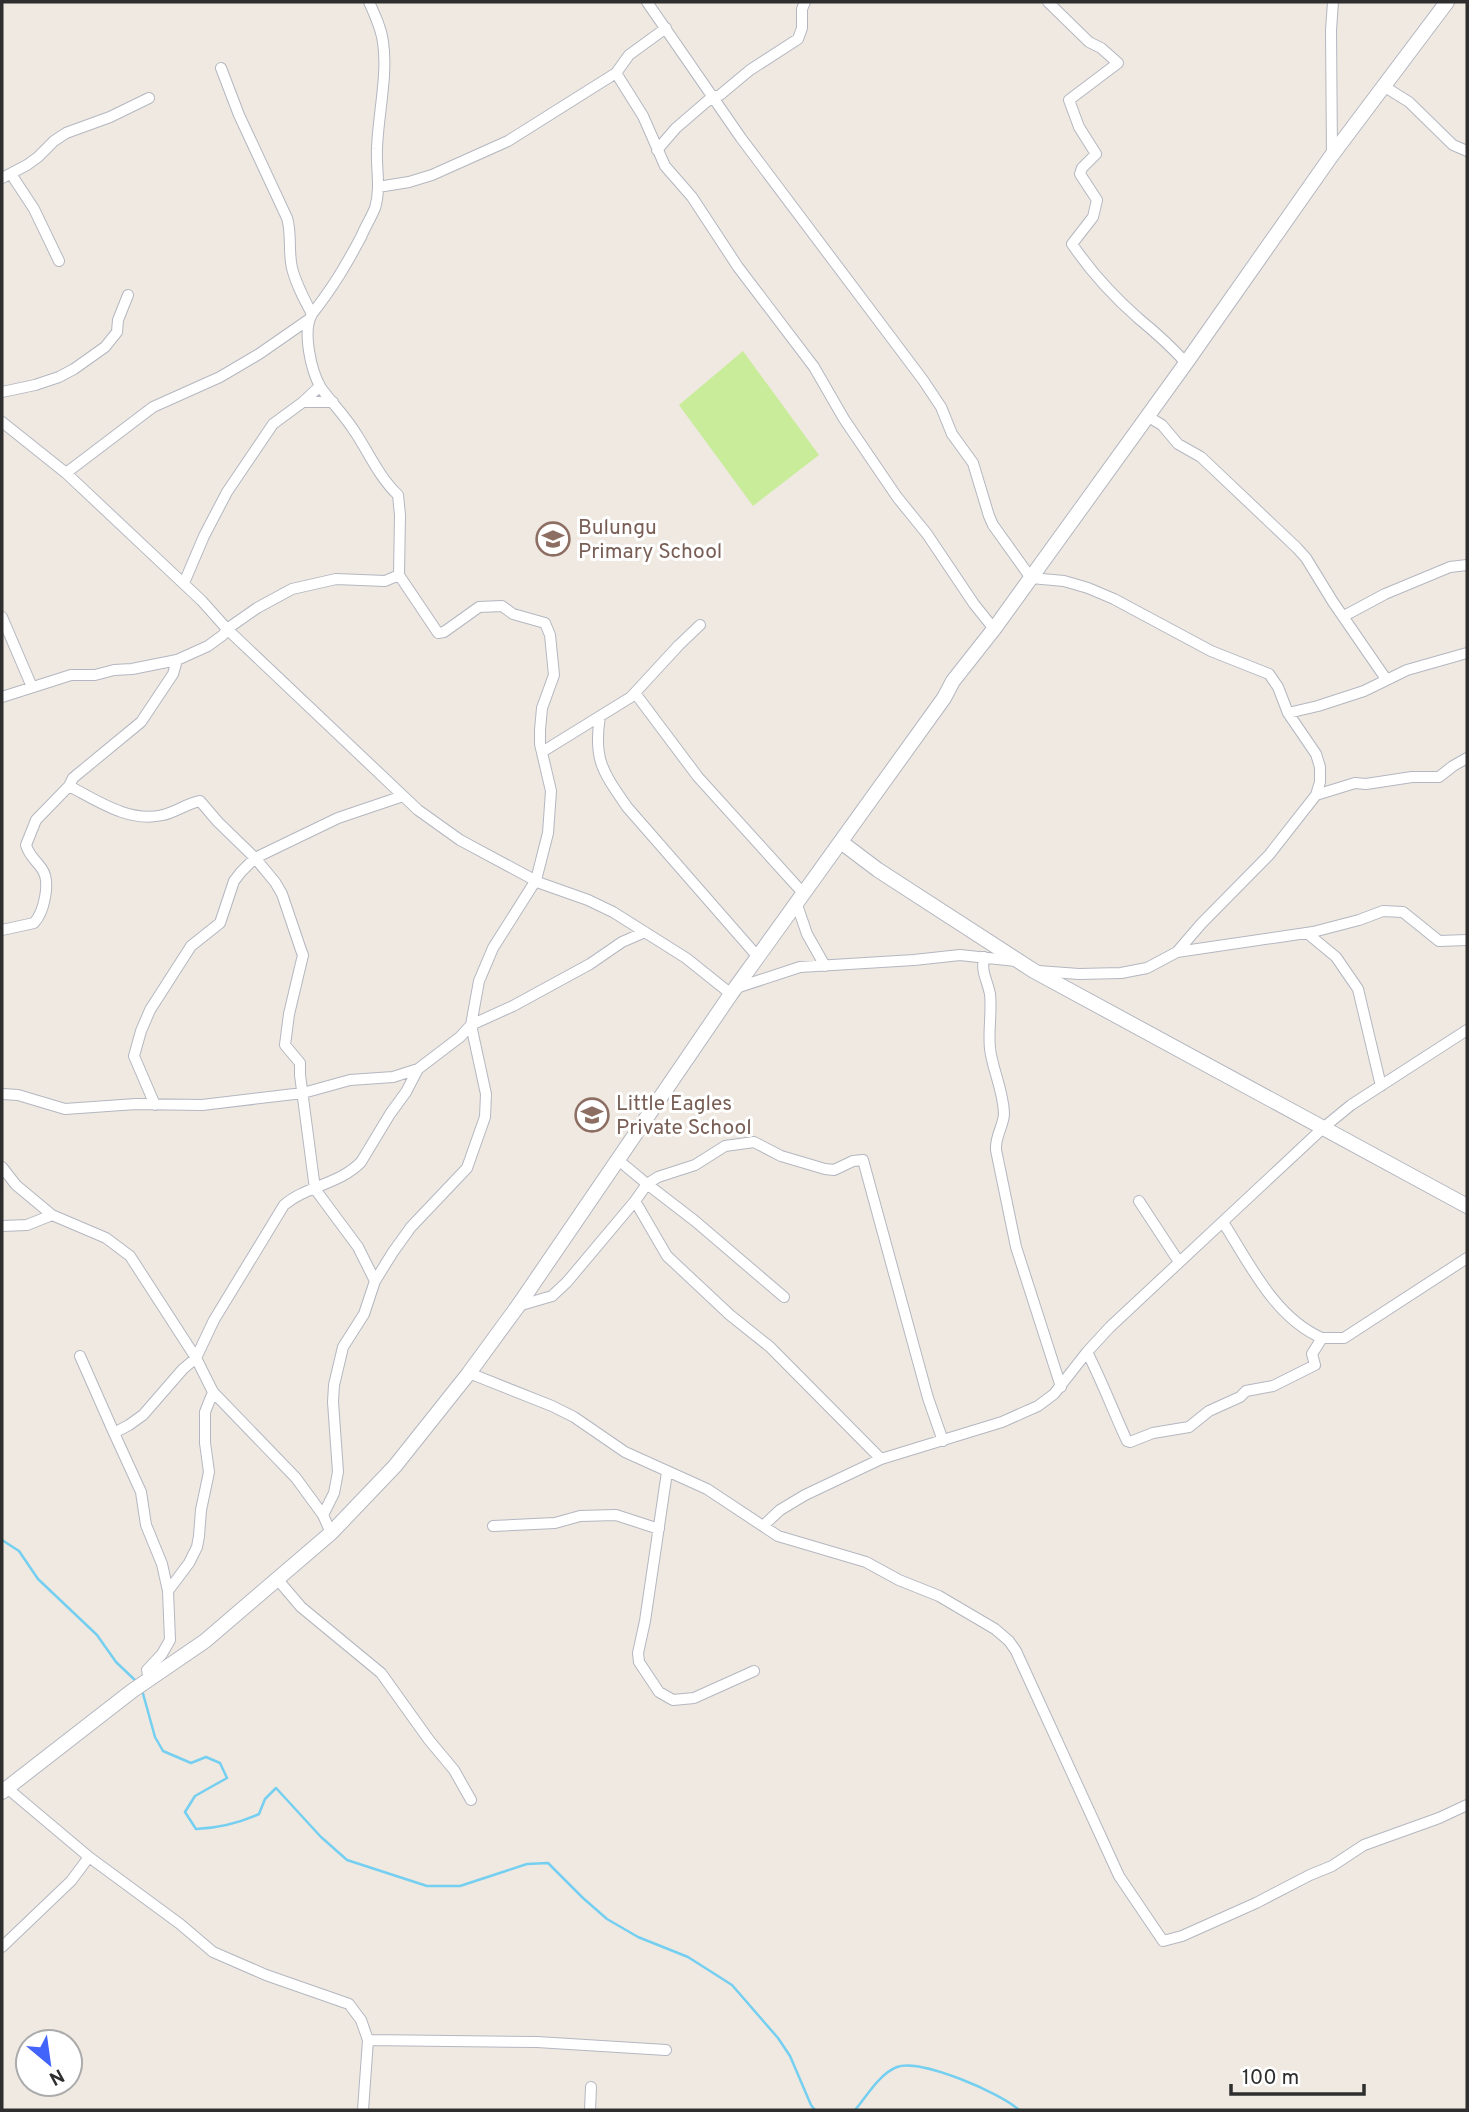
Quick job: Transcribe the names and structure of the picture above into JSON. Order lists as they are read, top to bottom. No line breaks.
{"places":{"school or university":["Bulungu Primary School","Little Eagles Private School"]},"scale_bar":"100 m","north":"bottom right"}
